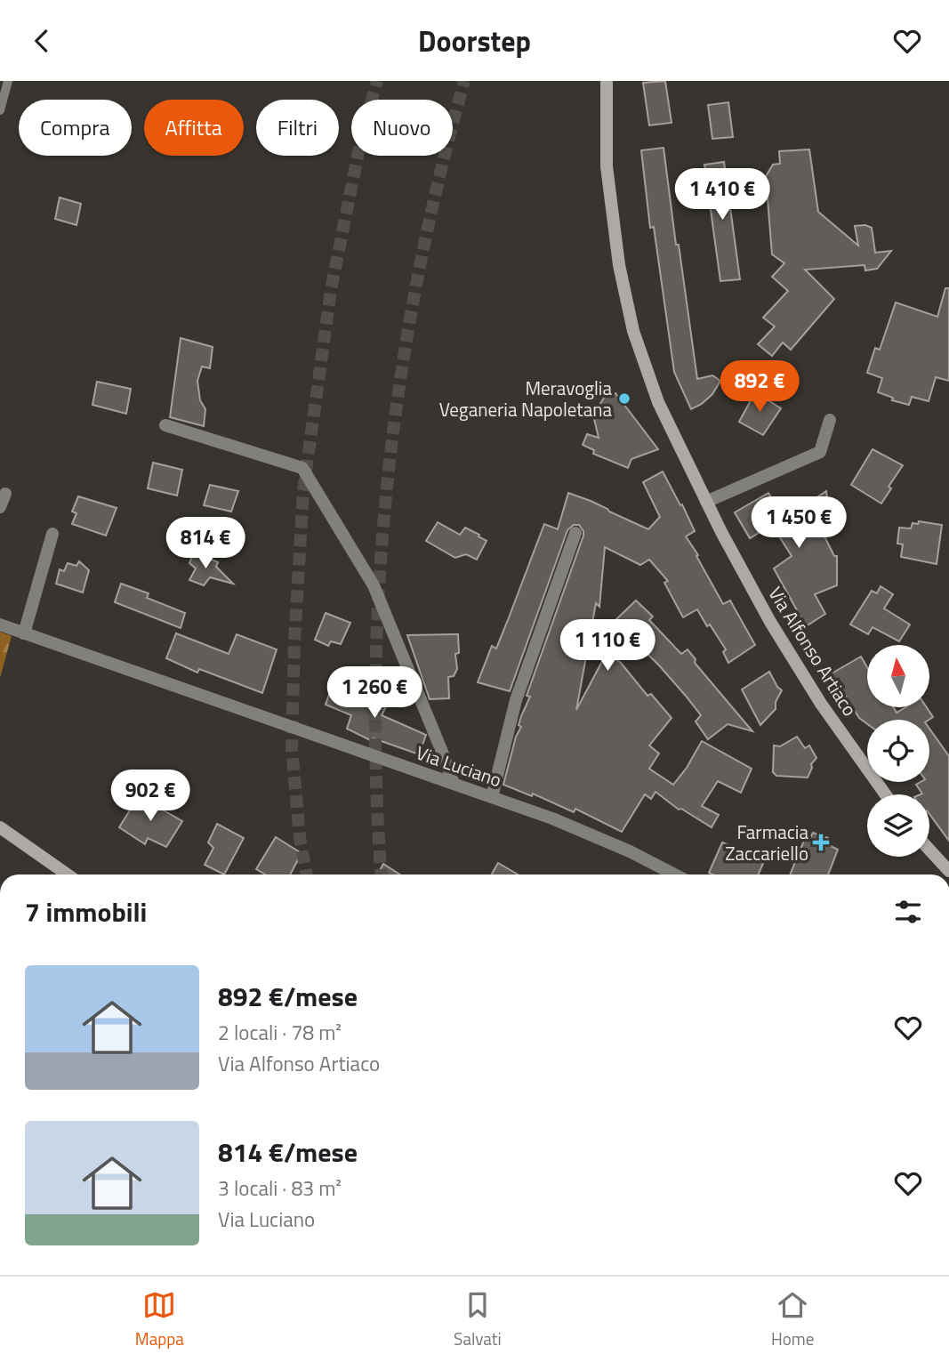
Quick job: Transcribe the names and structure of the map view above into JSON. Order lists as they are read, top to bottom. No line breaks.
{"streets":{"main road":["Via Alfonso Artiaco"],"street":["Via Luciano"]},"places":{"other":["Meravoglia Veganeria Napoletana"],"health":["Farmacia Zaccariello"]},"north":"top","page":{"header":"Doorstep","chip":["Compra","Affitta","Filtri","Nuovo"],"price":["1 410 €","892 €","1 450 €","814 €","1 110 €","1 260 €","902 €"],"heading":"7 immobili","list":[{"name":"892 €/mese","note":"2 locali · 78 m² · Via Alfonso Artiaco"},{"name":"814 €/mese","note":"3 locali · 83 m² · Via Luciano"}],"tabs":["Mappa","Salvati","Home"]}}
